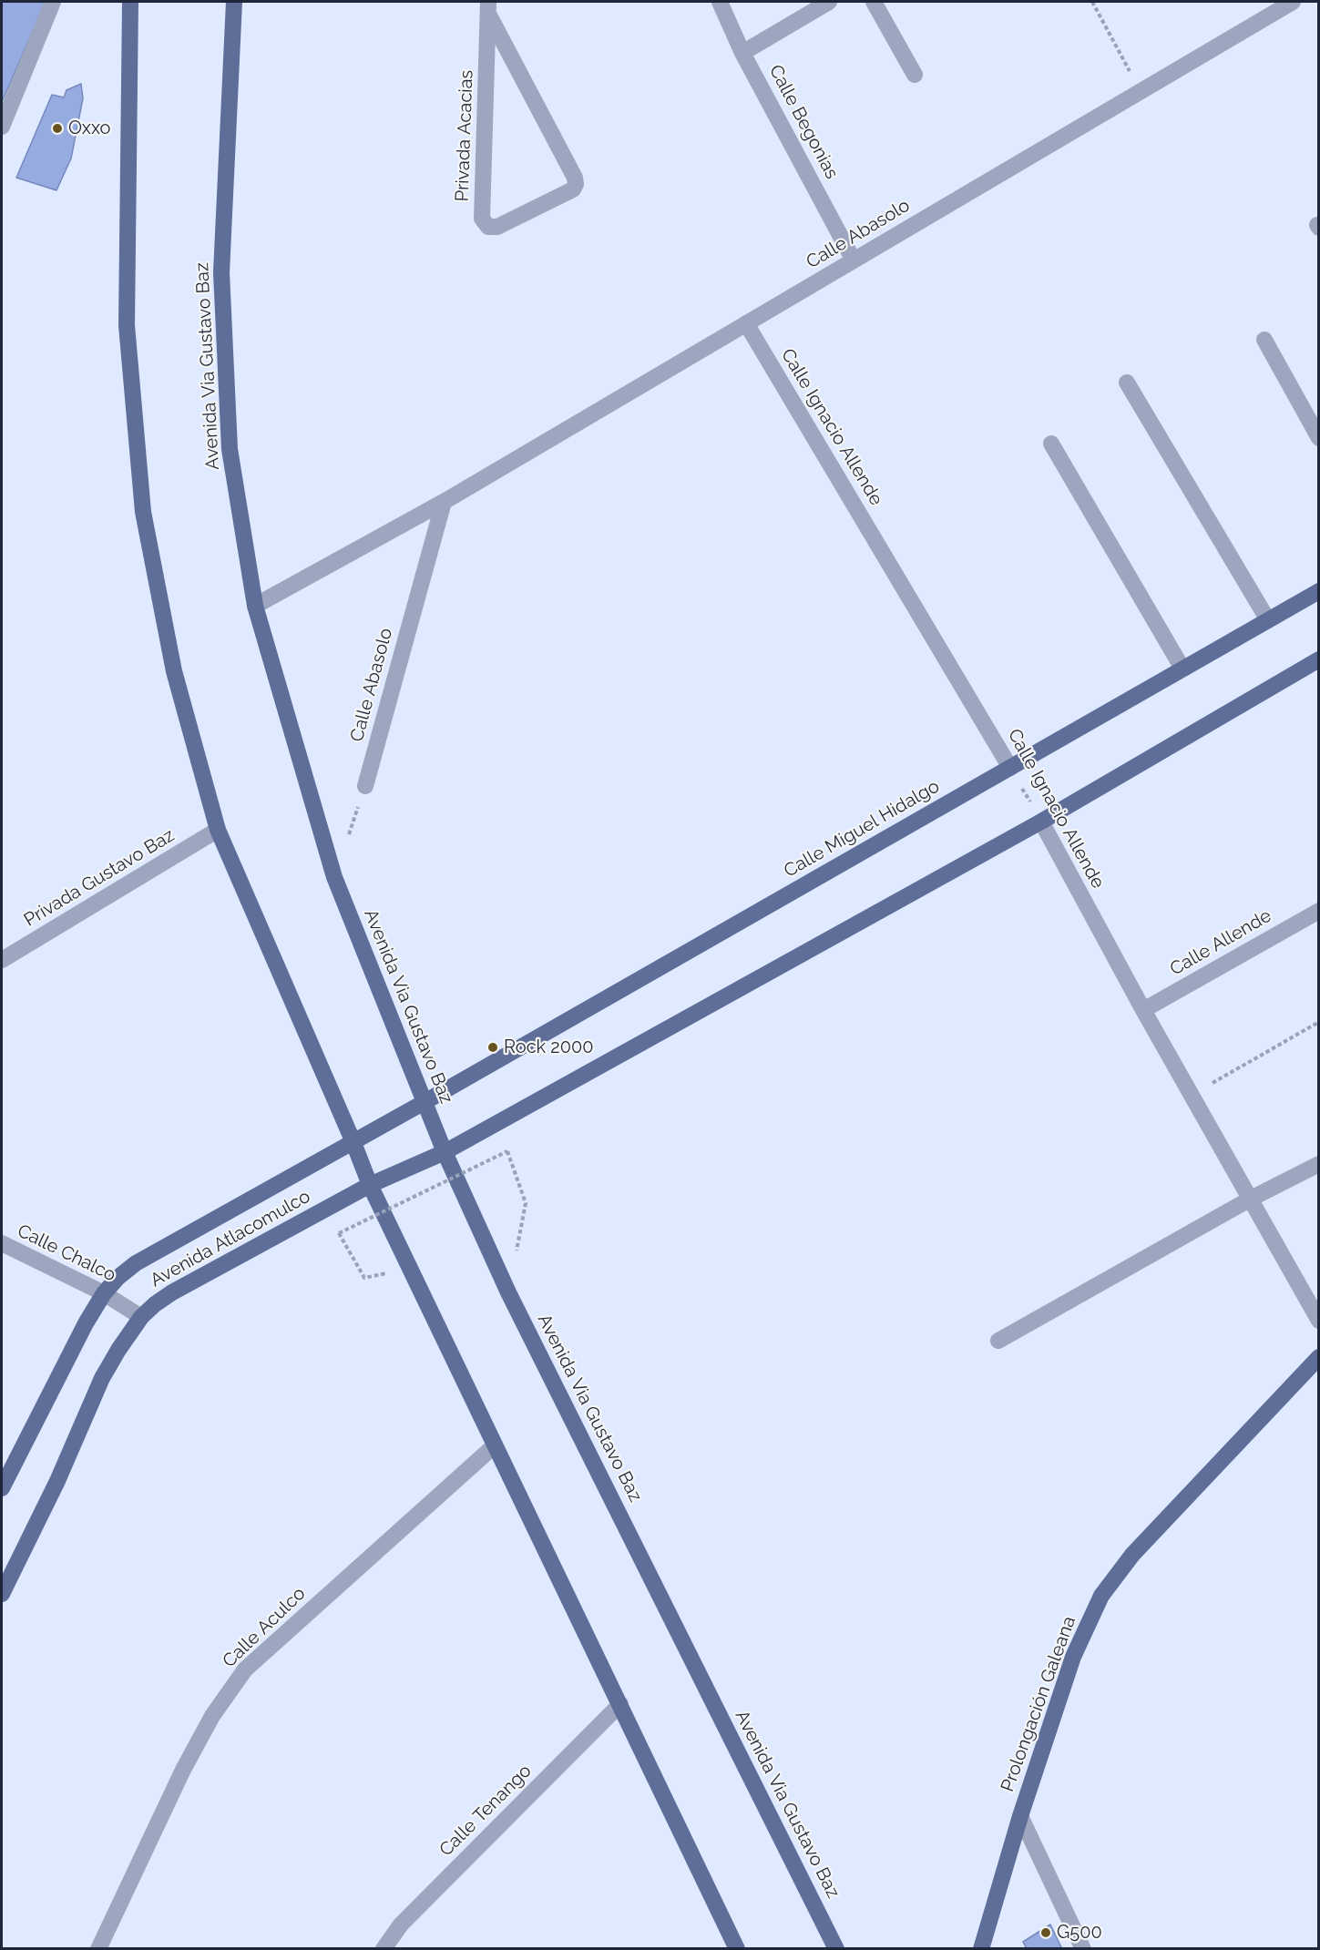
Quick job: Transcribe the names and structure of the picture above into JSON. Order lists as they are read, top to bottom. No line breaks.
{"streets":{"main road":["Avenida Via Gustavo Baz","Calle Miguel Hidalgo","Avenida Atlacomulco","Prolongación Galeana"],"street":["Calle Begonias","Privada Acacias","Calle Abasolo","Calle Ignacio Allende","Privada Gustavo Baz","Calle Allende","Calle Chalco","Calle Aculco","Calle Tenango"]},"crossings":[["Calle Begonias","Calle Abasolo"],["Calle Abasolo","Avenida Via Gustavo Baz"],["Calle Abasolo","Calle Ignacio Allende"],["Avenida Via Gustavo Baz","Calle Miguel Hidalgo"],["Avenida Via Gustavo Baz","Avenida Atlacomulco"],["Calle Ignacio Allende","Calle Miguel Hidalgo"],["Calle Ignacio Allende","Calle Allende"],["Calle Miguel Hidalgo","Avenida Atlacomulco"],["Avenida Atlacomulco","Calle Chalco"]],"places":["Oxxo","Rock 2000","G500"]}
